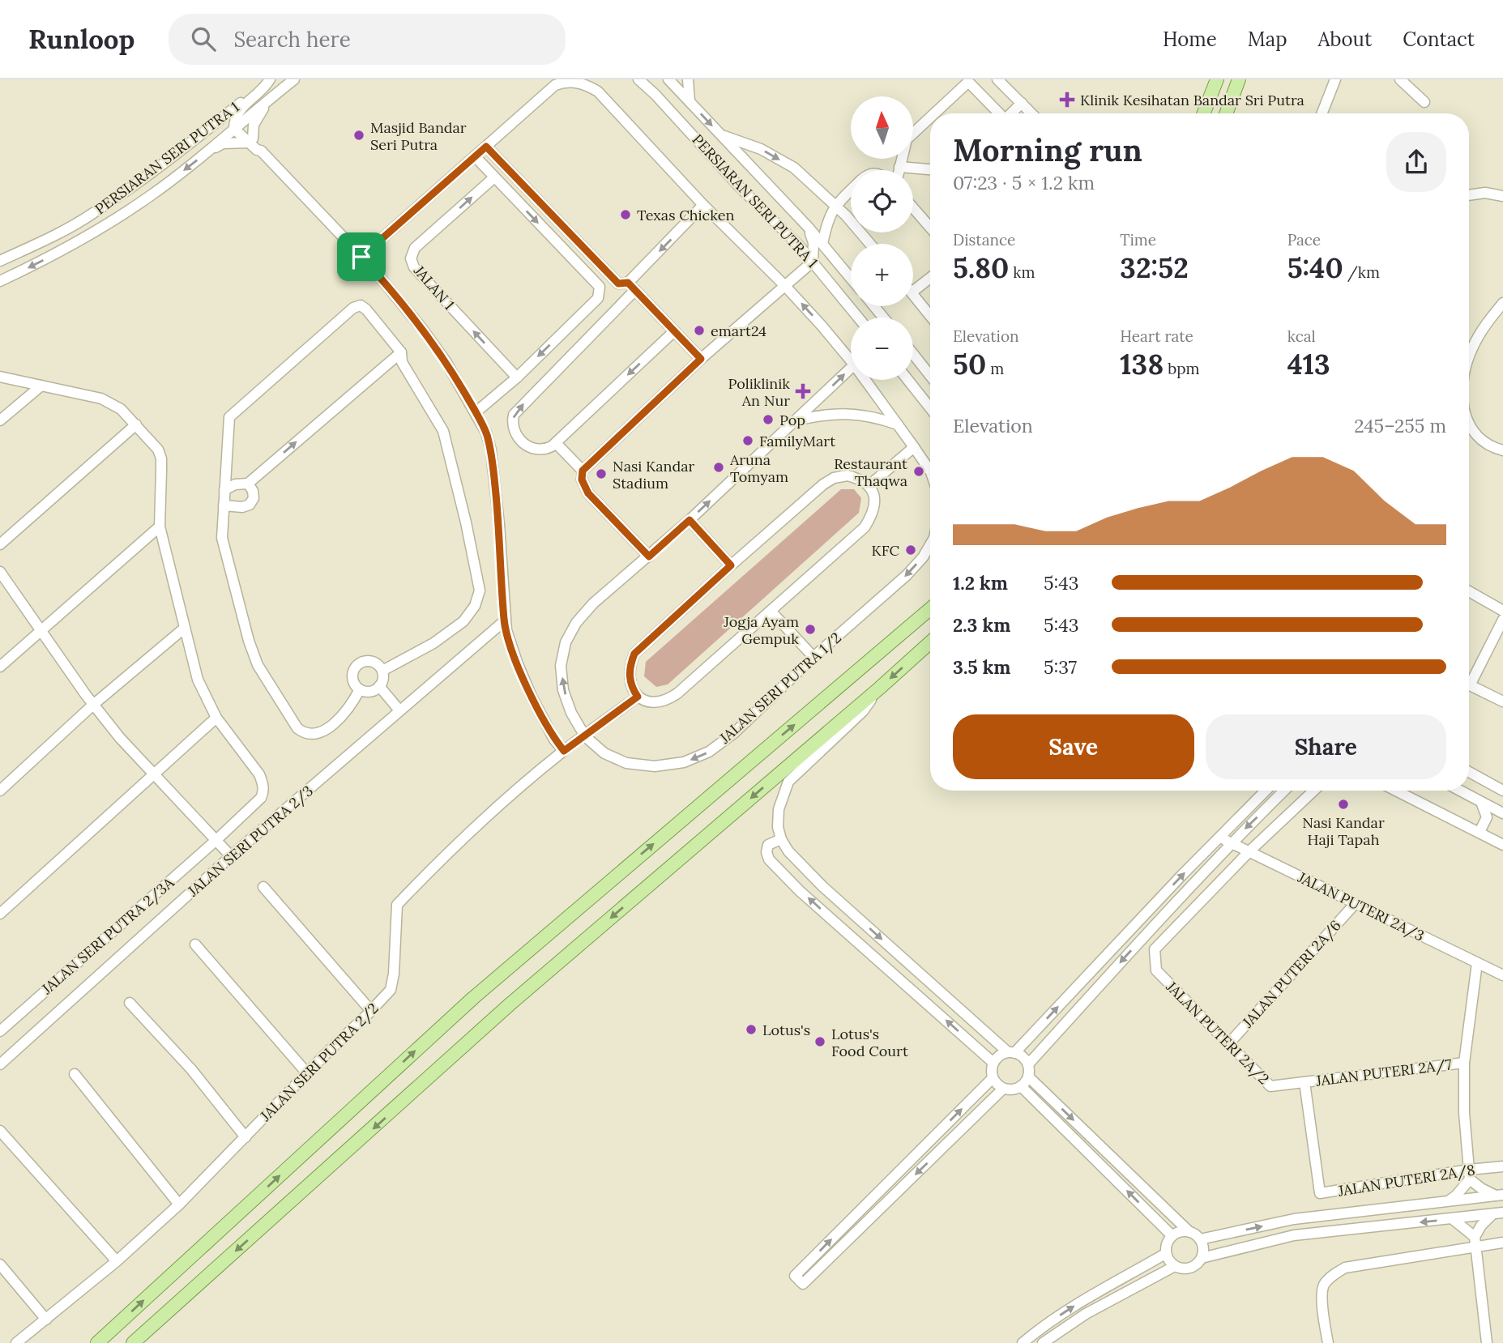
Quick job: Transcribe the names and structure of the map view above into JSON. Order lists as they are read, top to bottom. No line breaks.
{"streets":{"street":["PERSIARAN SERI PUTRA 1","JALAN 1","JALAN SERI PUTRA 1/2","JALAN SERI PUTRA 2/3","JALAN PUTERI 2A/3","JALAN SERI PUTRA 2/3A","JALAN PUTERI 2A/6","JALAN PUTERI 2A/2","JALAN SERI PUTRA 2/2","JALAN PUTERI 2A/7","JALAN PUTERI 2A/8"]},"crossings":[["JALAN SERI PUTRA 1/2","JALAN SERI PUTRA 2/2"],["JALAN PUTERI 2A/3","JALAN PUTERI 2A/6"],["JALAN PUTERI 2A/3","JALAN PUTERI 2A/2"],["JALAN PUTERI 2A/6","JALAN PUTERI 2A/2"],["JALAN PUTERI 2A/2","JALAN PUTERI 2A/7"],["JALAN PUTERI 2A/2","JALAN PUTERI 2A/8"],["JALAN PUTERI 2A/7","JALAN PUTERI 2A/8"]],"places":{"health":["Klinik Kesihatan Bandar Sri Putra","Poliklinik An Nur"],"other":["Masjid Bandar Seri Putra","Texas Chicken","emart24","Pop","FamilyMart","Aruna Tomyam","Restaurant Thaqwa","Nasi Kandar Stadium","KFC","Jogja Ayam Gempuk","Nasi Kandar Haji Tapah","Lotus's","Lotus's Food Court"]},"north":"top","page":{"header":"Runloop","search":"Search here","nav":["Home","Map","About","Contact"],"map_buttons":["+","−"],"heading":["Morning run","07:23 · 5 × 1.2 km"],"stats":[["Distance","5.80 km"],["Time","32:52"],["Pace","5:40 /km"],["Elevation","50 m"],["Heart rate","138 bpm"],["kcal","413"]],"chart":["Elevation","245–255 m"],"list":[{"name":"1.2 km","note":"5:43"},{"name":"2.3 km","note":"5:43"},{"name":"3.5 km","note":"5:37"}],"buttons":["Save","Share"]}}
